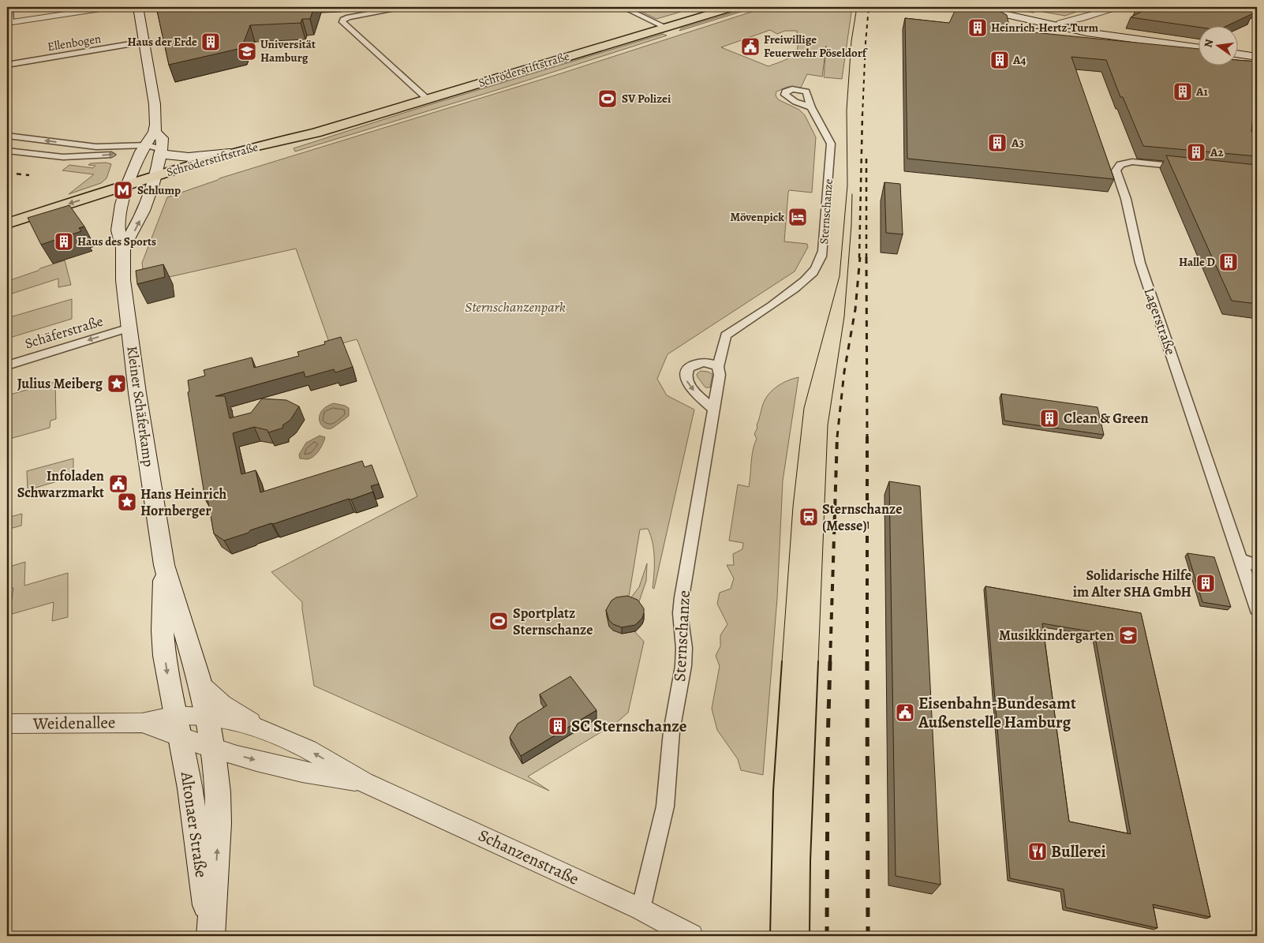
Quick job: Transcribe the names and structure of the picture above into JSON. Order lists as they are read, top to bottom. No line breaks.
{"streets":{"main road":["Schröderstiftstraße","Kleiner Schäferkamp","Altonaer Straße"],"street":["Ellenbogen","Sternschanze","Lagerstraße","Schäferstraße","Weidenallee","Schanzenstraße"]},"crossings":[["Schröderstiftstraße","Kleiner Schäferkamp"],["Sternschanze","Schanzenstraße"],["Schäferstraße","Kleiner Schäferkamp"],["Kleiner Schäferkamp","Weidenallee"],["Kleiner Schäferkamp","Altonaer Straße"],["Kleiner Schäferkamp","Schanzenstraße"],["Weidenallee","Altonaer Straße"],["Weidenallee","Schanzenstraße"],["Altonaer Straße","Schanzenstraße"]],"one_way":["Schäferstraße"],"parks":["Sternschanzenpark"],"places":{"building":["Heinrich-Hertz-Turm","Haus der Erde","A4","A1","A3","A2","Haus des Sports","Halle D","Clean & Green","Solidarische Hilfe im Alter SHA GmbH","SC Sternschanze"],"public building":["Freiwillige Feuerwehr Pöseldorf","Infoladen Schwarzmarkt","Eisenbahn-Bundesamt Außenstelle Hamburg"],"school or university":["Universität Hamburg","Musikkindergarten"],"sports":["SV Polizei","Sportplatz Sternschanze"],"metro station":["Schlump"],"hotel":["Mövenpick"],"place":["Julius Meiberg","Hans Heinrich Hornberger"],"station":["Sternschanze (Messe)"],"restaurant":["Bullerei"]},"north":"left"}
